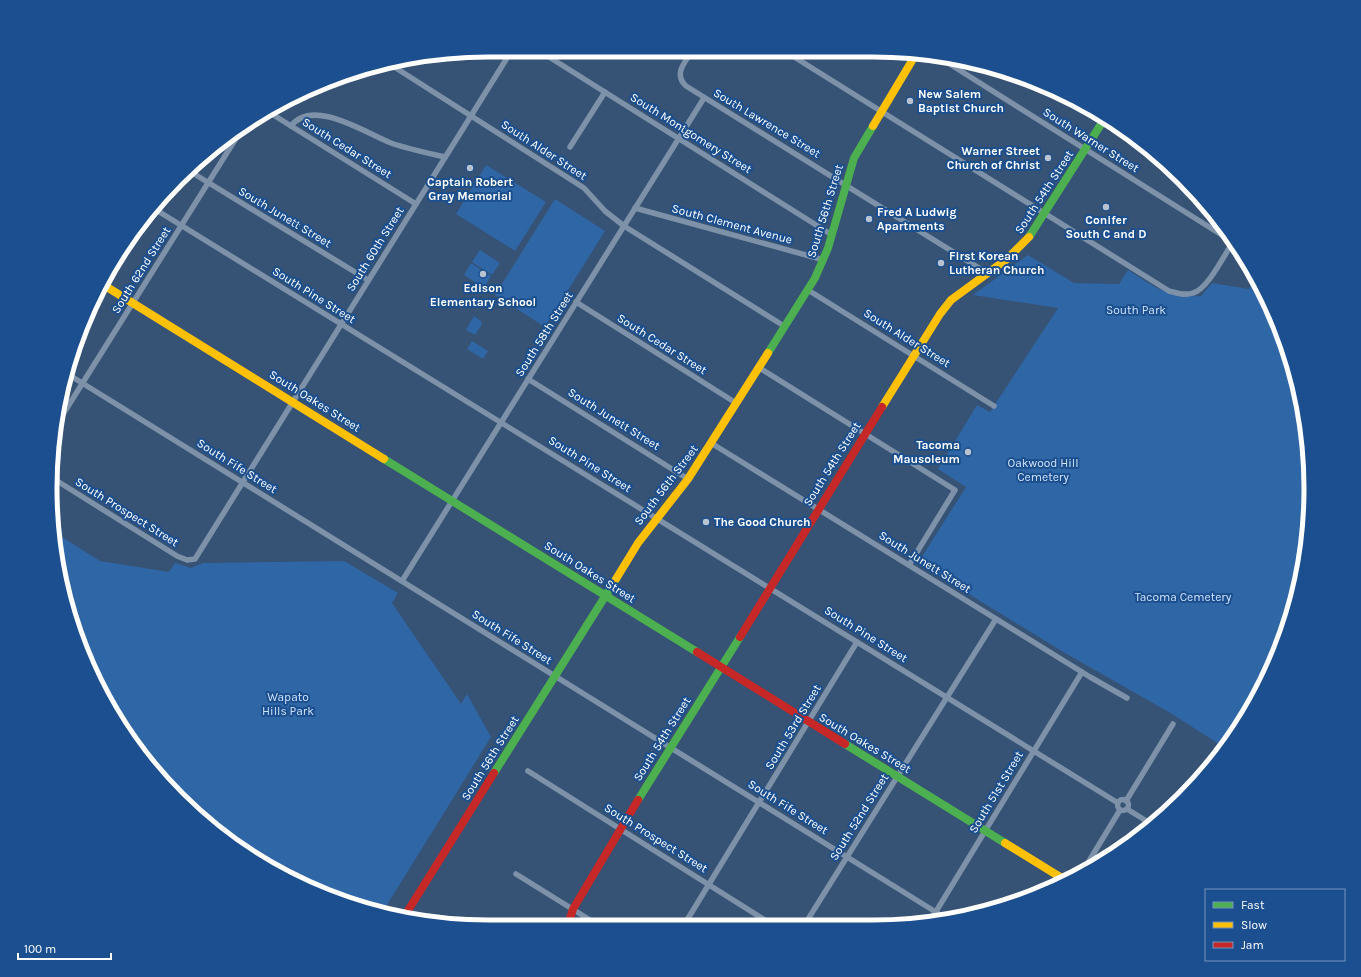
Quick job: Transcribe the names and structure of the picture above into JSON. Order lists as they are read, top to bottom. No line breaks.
{"streets":{"street":["South Lawrence Street","South Montgomery Street","South Warner Street","South Cedar Street","South Alder Street","South 54th Street","South 56th Street","South Junett Street","South Clement Avenue","South 60th Street","South 62nd Street","South Pine Street","South 58th Street","South Oakes Street","South Fife Street","South Prospect Street","South 53rd Street","South 51st Street","South 52nd Street"]},"crossings":[["South Lawrence Street","South 54th Street"],["South Lawrence Street","South 56th Street"],["South Lawrence Street","South 58th Street"],["South Montgomery Street","South 56th Street"],["South Montgomery Street","South 58th Street"],["South Warner Street","South 54th Street"],["South Cedar Street","South 56th Street"],["South Cedar Street","South 60th Street"],["South Cedar Street","South 58th Street"],["South Alder Street","South 54th Street"],["South Alder Street","South 56th Street"],["South Alder Street","South 60th Street"],["South Alder Street","South 58th Street"],["South 54th Street","South Junett Street"],["South 54th Street","South Pine Street"],["South 54th Street","South Oakes Street"],["South 54th Street","South Fife Street"],["South 54th Street","South Prospect Street"],["South 56th Street","South Junett Street"],["South 56th Street","South Clement Avenue"],["South 56th Street","South Pine Street"],["South 56th Street","South Oakes Street"],["South 56th Street","South Fife Street"],["South Junett Street","South 60th Street"],["South Junett Street","South 62nd Street"],["South Junett Street","South 58th Street"],["South Junett Street","South 51st Street"],["South Junett Street","South 52nd Street"],["South Clement Avenue","South 58th Street"],["South 60th Street","South Pine Street"],["South 60th Street","South Oakes Street"],["South 60th Street","South Fife Street"],["South 60th Street","South Prospect Street"],["South 62nd Street","South Pine Street"],["South 62nd Street","South Oakes Street"],["South 62nd Street","South Fife Street"],["South Pine Street","South 58th Street"],["South Pine Street","South 53rd Street"],["South Pine Street","South 51st Street"],["South Pine Street","South 52nd Street"],["South 58th Street","South Oakes Street"],["South 58th Street","South Fife Street"],["South Oakes Street","South 53rd Street"],["South Oakes Street","South 51st Street"],["South Oakes Street","South 52nd Street"],["South Fife Street","South 53rd Street"],["South Fife Street","South 51st Street"],["South Fife Street","South 52nd Street"],["South Prospect Street","South 53rd Street"]],"parks":["South Park","Oakwood Hill Cemetery","Tacoma Cemetery","Wapato Hills Park"],"places":["New Salem Baptist Church","Warner Street Church of Christ","Captain Robert Gray Memorial","Conifer South C and D","Fred A Ludwig Apartments","First Korean Lutheran Church","Edison Elementary School","Tacoma Mausoleum","The Good Church"],"legend":["Fast","Slow","Jam"],"scale_bar":"100 m"}
